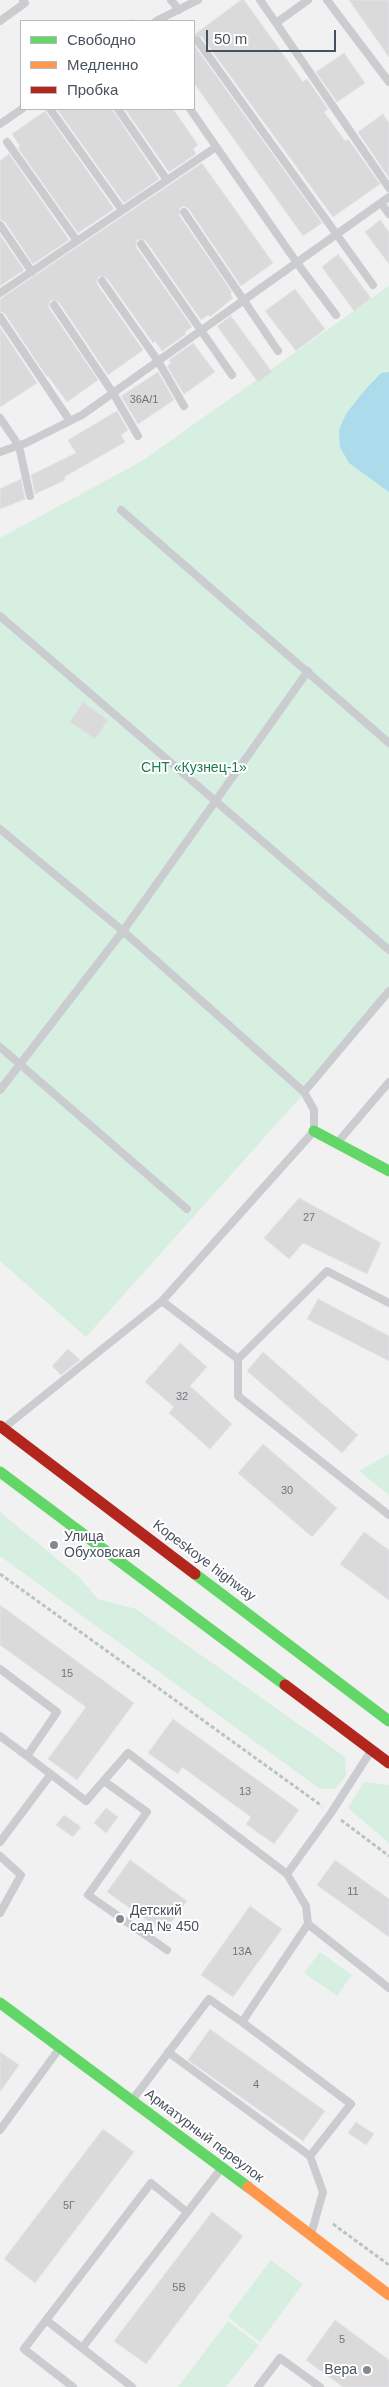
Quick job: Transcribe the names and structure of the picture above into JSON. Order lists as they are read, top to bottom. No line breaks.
{"streets":{"main road":["Kopeskoye highway","Арматурный переулок"]},"parks":["СНТ «Кузнец-1»"],"places":["Улица Обуховская","Детский сад № 450","Вера"],"house_numbers":["36А/1","27","32","30","15","13","11","13А","4","5Г","5В","5"],"legend":["Свободно","Медленно","Пробка"],"scale_bar":"50 m"}
